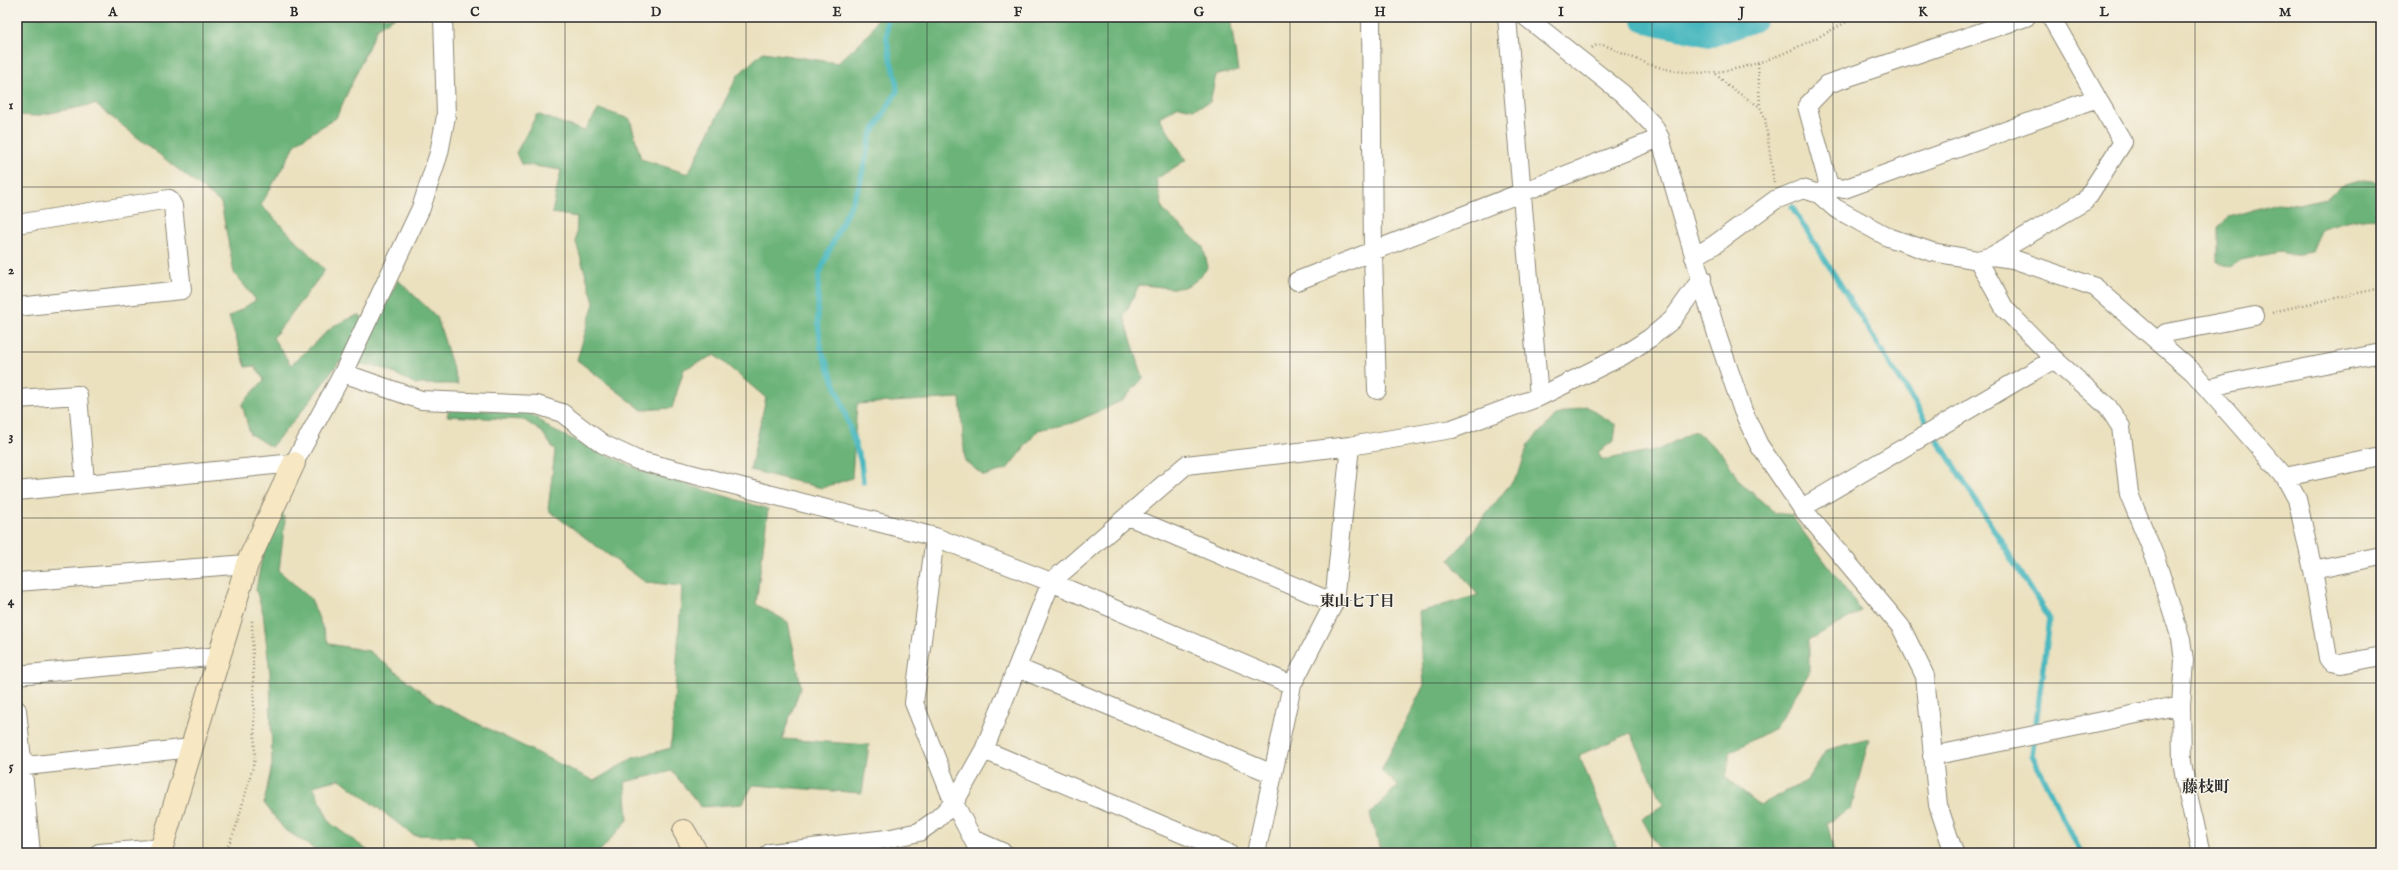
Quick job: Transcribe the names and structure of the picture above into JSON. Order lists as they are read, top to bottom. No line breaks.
{"districts":["東山七丁目","藤枝町"],"grid":{"columns":["A","B","C","D","E","F","G","H","I","J","K","L","M"],"rows":["1","2","3","4","5"]}}
